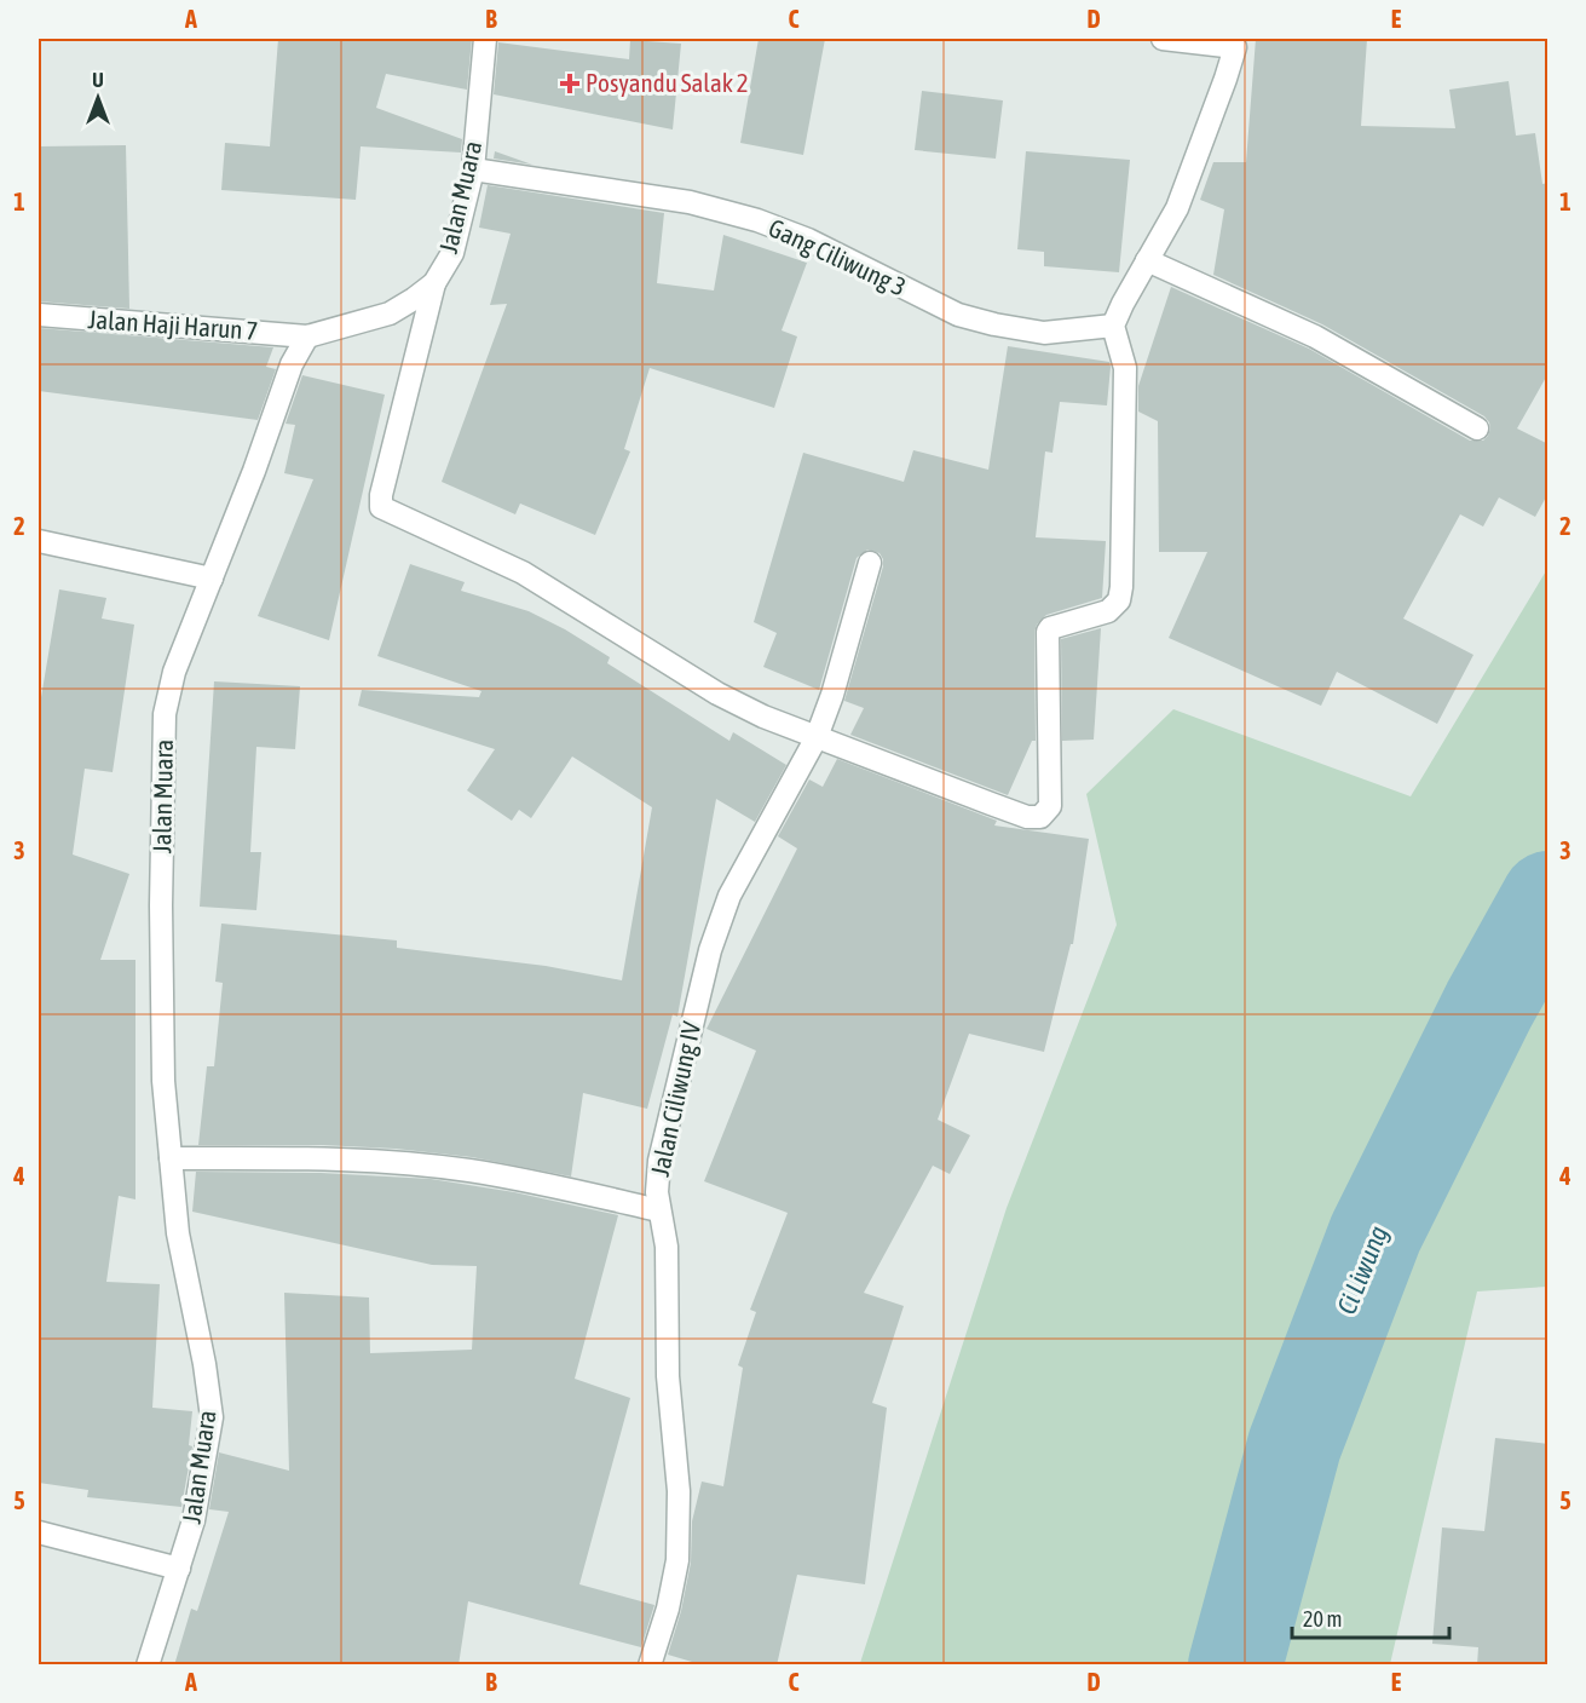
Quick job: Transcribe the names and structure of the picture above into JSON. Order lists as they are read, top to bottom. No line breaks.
{"streets":{"street":["Jalan Muara","Gang Ciliwung 3","Jalan Haji Harun 7","Jalan Ciliwung IV"]},"crossings":[["Jalan Muara","Gang Ciliwung 3"],["Jalan Muara","Jalan Haji Harun 7"]],"water":["Ci Liwung"],"places":{"health":["Posyandu Salak 2"]},"scale_bar":"20 m","north":"top","grid":{"columns":["A","B","C","D","E"],"rows":["1","2","3","4","5"]}}
